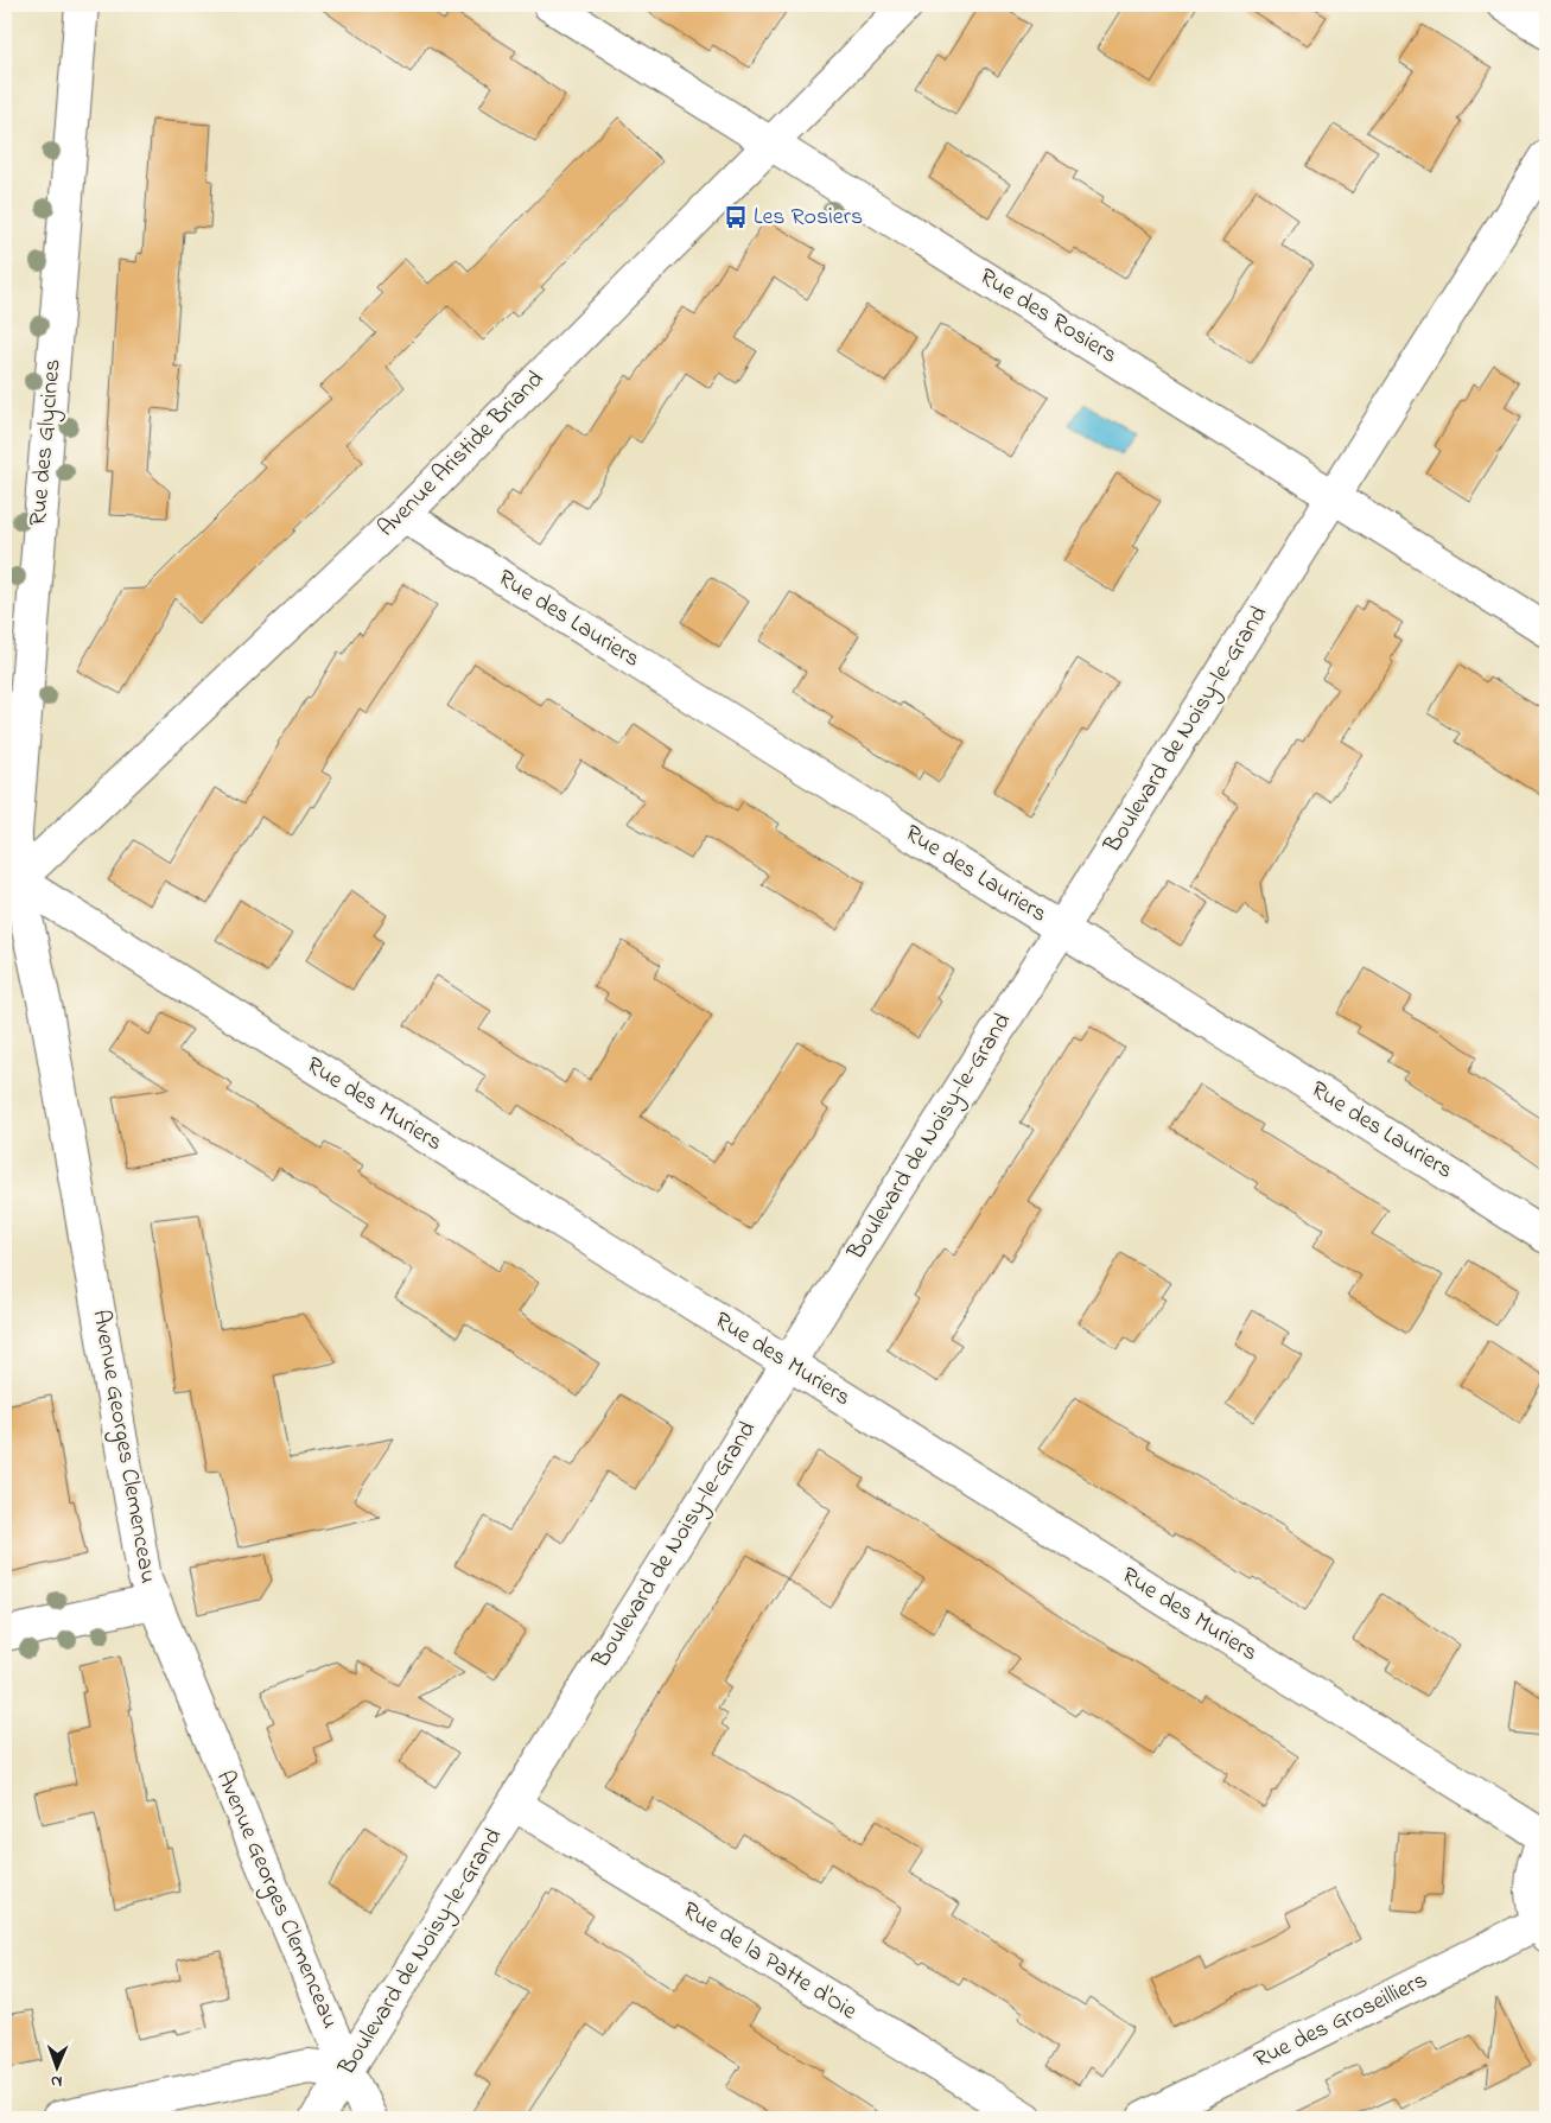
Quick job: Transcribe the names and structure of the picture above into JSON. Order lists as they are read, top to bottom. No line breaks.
{"streets":{"street":["Rue des Rosiers","Rue des Glycines","Avenue Aristide Briand","Rue des Lauriers","Boulevard de Noisy-le-Grand","Rue des Muriers","Avenue Georges Clemenceau","Rue de la Patte d'Oie","Rue des Groseilliers"]},"crossings":[["Rue des Rosiers","Avenue Aristide Briand"],["Rue des Rosiers","Boulevard de Noisy-le-Grand"],["Rue des Glycines","Avenue Aristide Briand"],["Rue des Glycines","Rue des Muriers"],["Rue des Glycines","Avenue Georges Clemenceau"],["Avenue Aristide Briand","Rue des Lauriers"],["Avenue Aristide Briand","Rue des Muriers"],["Avenue Aristide Briand","Avenue Georges Clemenceau"],["Rue des Lauriers","Boulevard de Noisy-le-Grand"],["Boulevard de Noisy-le-Grand","Rue des Muriers"],["Boulevard de Noisy-le-Grand","Avenue Georges Clemenceau"],["Boulevard de Noisy-le-Grand","Rue de la Patte d'Oie"],["Rue des Muriers","Avenue Georges Clemenceau"]],"places":{"bus stop":["Les Rosiers"]},"north":"bottom"}
